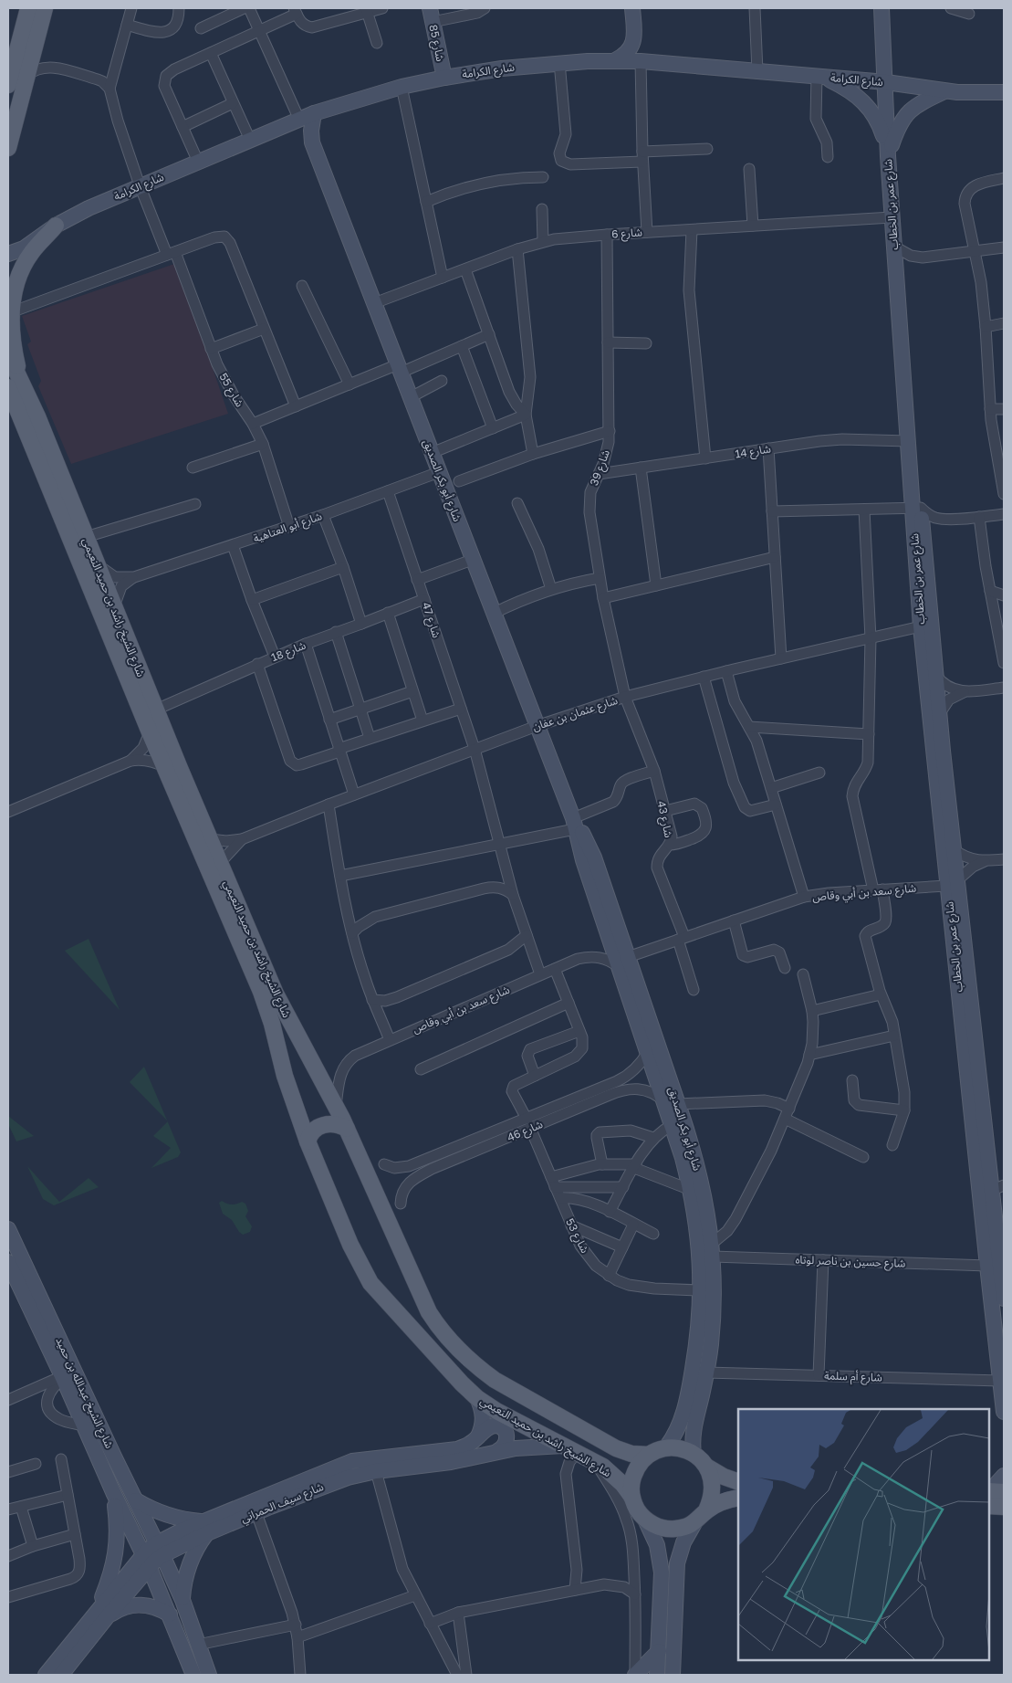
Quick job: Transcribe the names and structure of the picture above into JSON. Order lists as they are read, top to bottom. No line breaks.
{"streets":{"main road":["شارع الشيخ راشد بن حميد النعيمي"],"street":["شارع 85","شارع الكرامة","شارع عمر بن الخطاب","شارع 6","شارع 55","شارع 14","شارع 39","شارع أبو بكر الصديق","شارع أبو العتاهية","شارع 47","شارع 18","شارع عثمان بن عفان","شارع 43","شارع سعد بن أبي وقاص","شارع 46","شارع 53","شارع حسين بن ناصر لوتاه","شارع أم سلمة","شارع الشيخ عبدالله بن حميد","شارع سيف الحمراني"]},"crossings":[["شارع 85","شارع الكرامة"],["شارع الكرامة","شارع عمر بن الخطاب"],["شارع الكرامة","شارع 55"],["شارع الكرامة","شارع أبو بكر الصديق"],["شارع عمر بن الخطاب","شارع 6"],["شارع عمر بن الخطاب","شارع 14"],["شارع عمر بن الخطاب","شارع عثمان بن عفان"],["شارع عمر بن الخطاب","شارع سعد بن أبي وقاص"],["شارع عمر بن الخطاب","شارع حسين بن ناصر لوتاه"],["شارع عمر بن الخطاب","شارع أم سلمة"],["شارع 6","شارع 39"],["شارع 6","شارع أبو بكر الصديق"],["شارع 55","شارع أبو العتاهية"],["شارع 14","شارع 39"],["شارع 39","شارع عثمان بن عفان"],["شارع 39","شارع 43"],["شارع أبو بكر الصديق","شارع أبو العتاهية"],["شارع أبو بكر الصديق","شارع الشيخ راشد بن حميد النعيمي"],["شارع أبو بكر الصديق","شارع عثمان بن عفان"],["شارع أبو بكر الصديق","شارع سعد بن أبي وقاص"],["شارع أبو بكر الصديق","شارع 46"],["شارع أبو بكر الصديق","شارع 53"],["شارع أبو بكر الصديق","شارع حسين بن ناصر لوتاه"],["شارع أبو بكر الصديق","شارع أم سلمة"],["شارع أبو العتاهية","شارع الشيخ راشد بن حميد النعيمي"],["شارع أبو العتاهية","شارع 47"],["شارع الشيخ راشد بن حميد النعيمي","شارع 18"],["شارع الشيخ راشد بن حميد النعيمي","شارع عثمان بن عفان"],["شارع الشيخ راشد بن حميد النعيمي","شارع سعد بن أبي وقاص"],["شارع الشيخ راشد بن حميد النعيمي","شارع سيف الحمراني"],["شارع 47","شارع 18"],["شارع 47","شارع عثمان بن عفان"],["شارع 47","شارع سعد بن أبي وقاص"],["شارع عثمان بن عفان","شارع 43"],["شارع 43","شارع سعد بن أبي وقاص"],["شارع 46","شارع 53"],["شارع الشيخ عبدالله بن حميد","شارع سيف الحمراني"]]}
